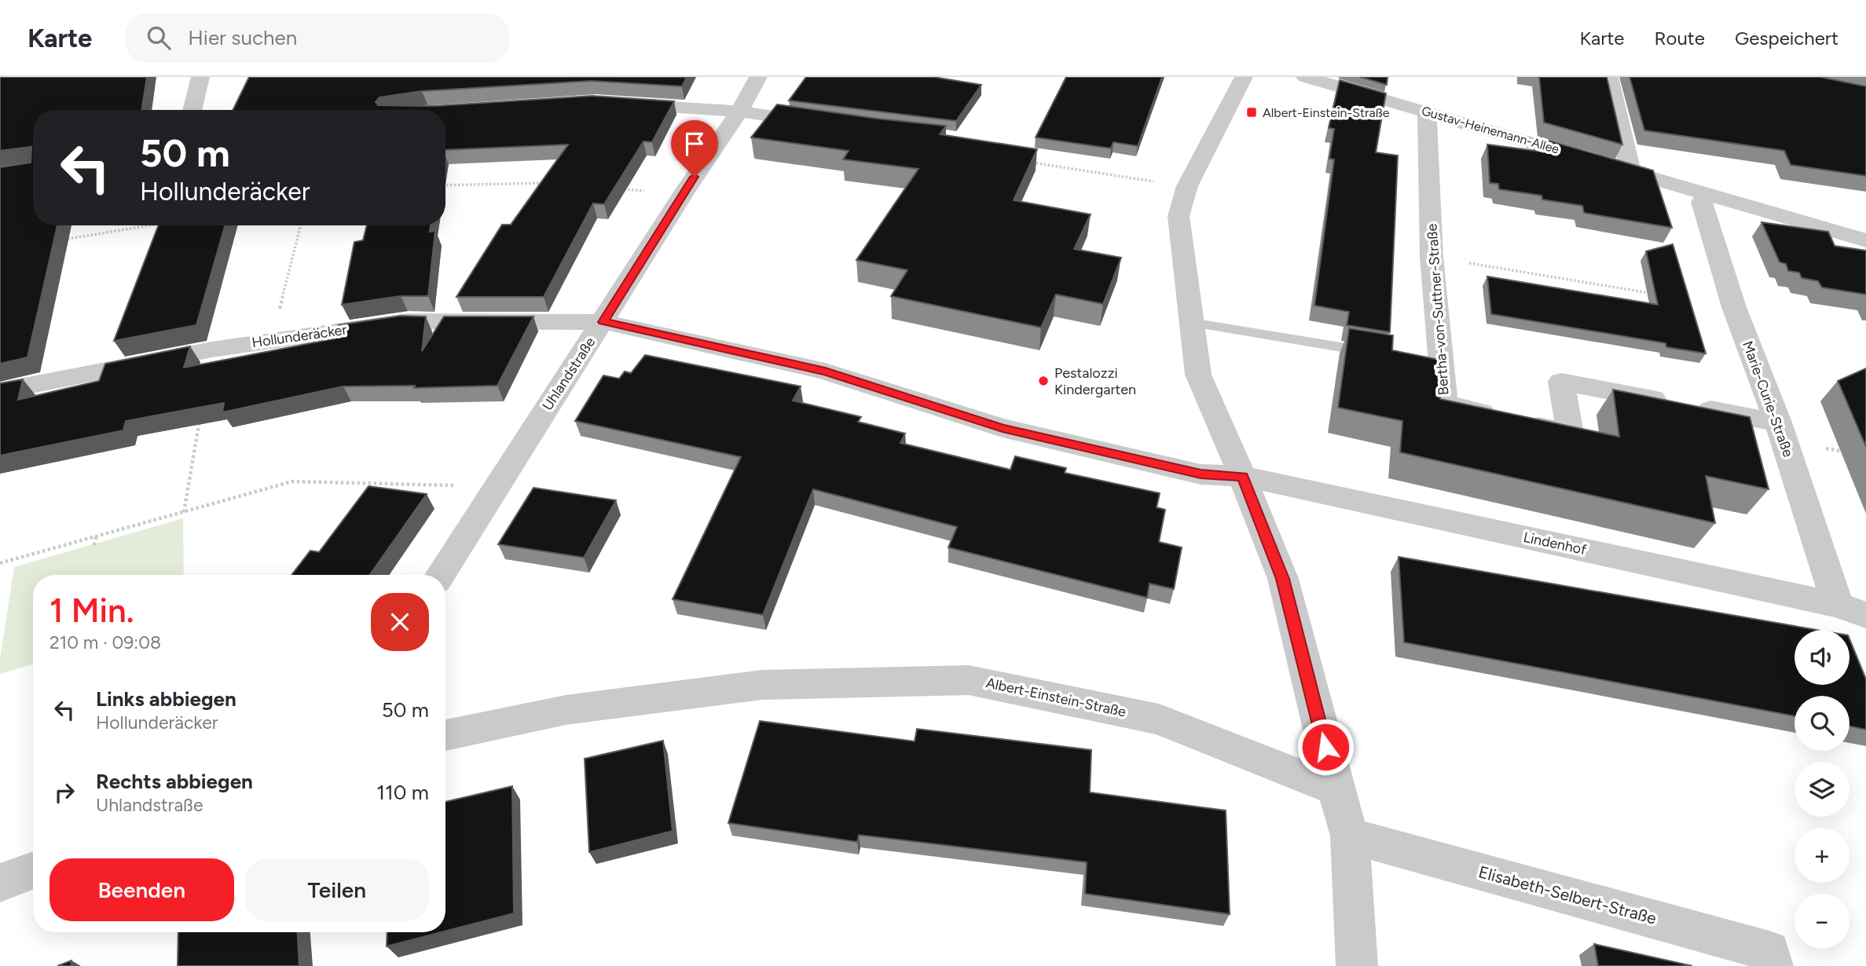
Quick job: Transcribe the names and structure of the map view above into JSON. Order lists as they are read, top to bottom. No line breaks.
{"streets":{"street":["Gustav-Heinemann-Allee","Bertha-von-Suttner-Straße","Hollunderäcker","Uhlandstraße","Marie-Curie-Straße","Lindenhof","Albert-Einstein-Straße","Elisabeth-Selbert-Straße"]},"crossings":[["Gustav-Heinemann-Allee","Bertha-von-Suttner-Straße"],["Gustav-Heinemann-Allee","Marie-Curie-Straße"],["Bertha-von-Suttner-Straße","Marie-Curie-Straße"],["Hollunderäcker","Uhlandstraße"],["Hollunderäcker","Lindenhof"],["Marie-Curie-Straße","Lindenhof"]],"places":{"transit":["Albert-Einstein-Straße"],"other":["Pestalozzi Kindergarten"]},"page":{"header":"Karte","search":"Hier suchen","nav":["Karte","Route","Gespeichert"],"turn":["50 m","Hollunderäcker"],"heading":["1 Min.","210 m · 09:08"],"map_buttons":["+","−"],"list":[{"name":"Links abbiegen","note":"Hollunderäcker","value":"50 m"},{"name":"Rechts abbiegen","note":"Uhlandstraße","value":"110 m"}],"buttons":["Beenden","Teilen"]}}
